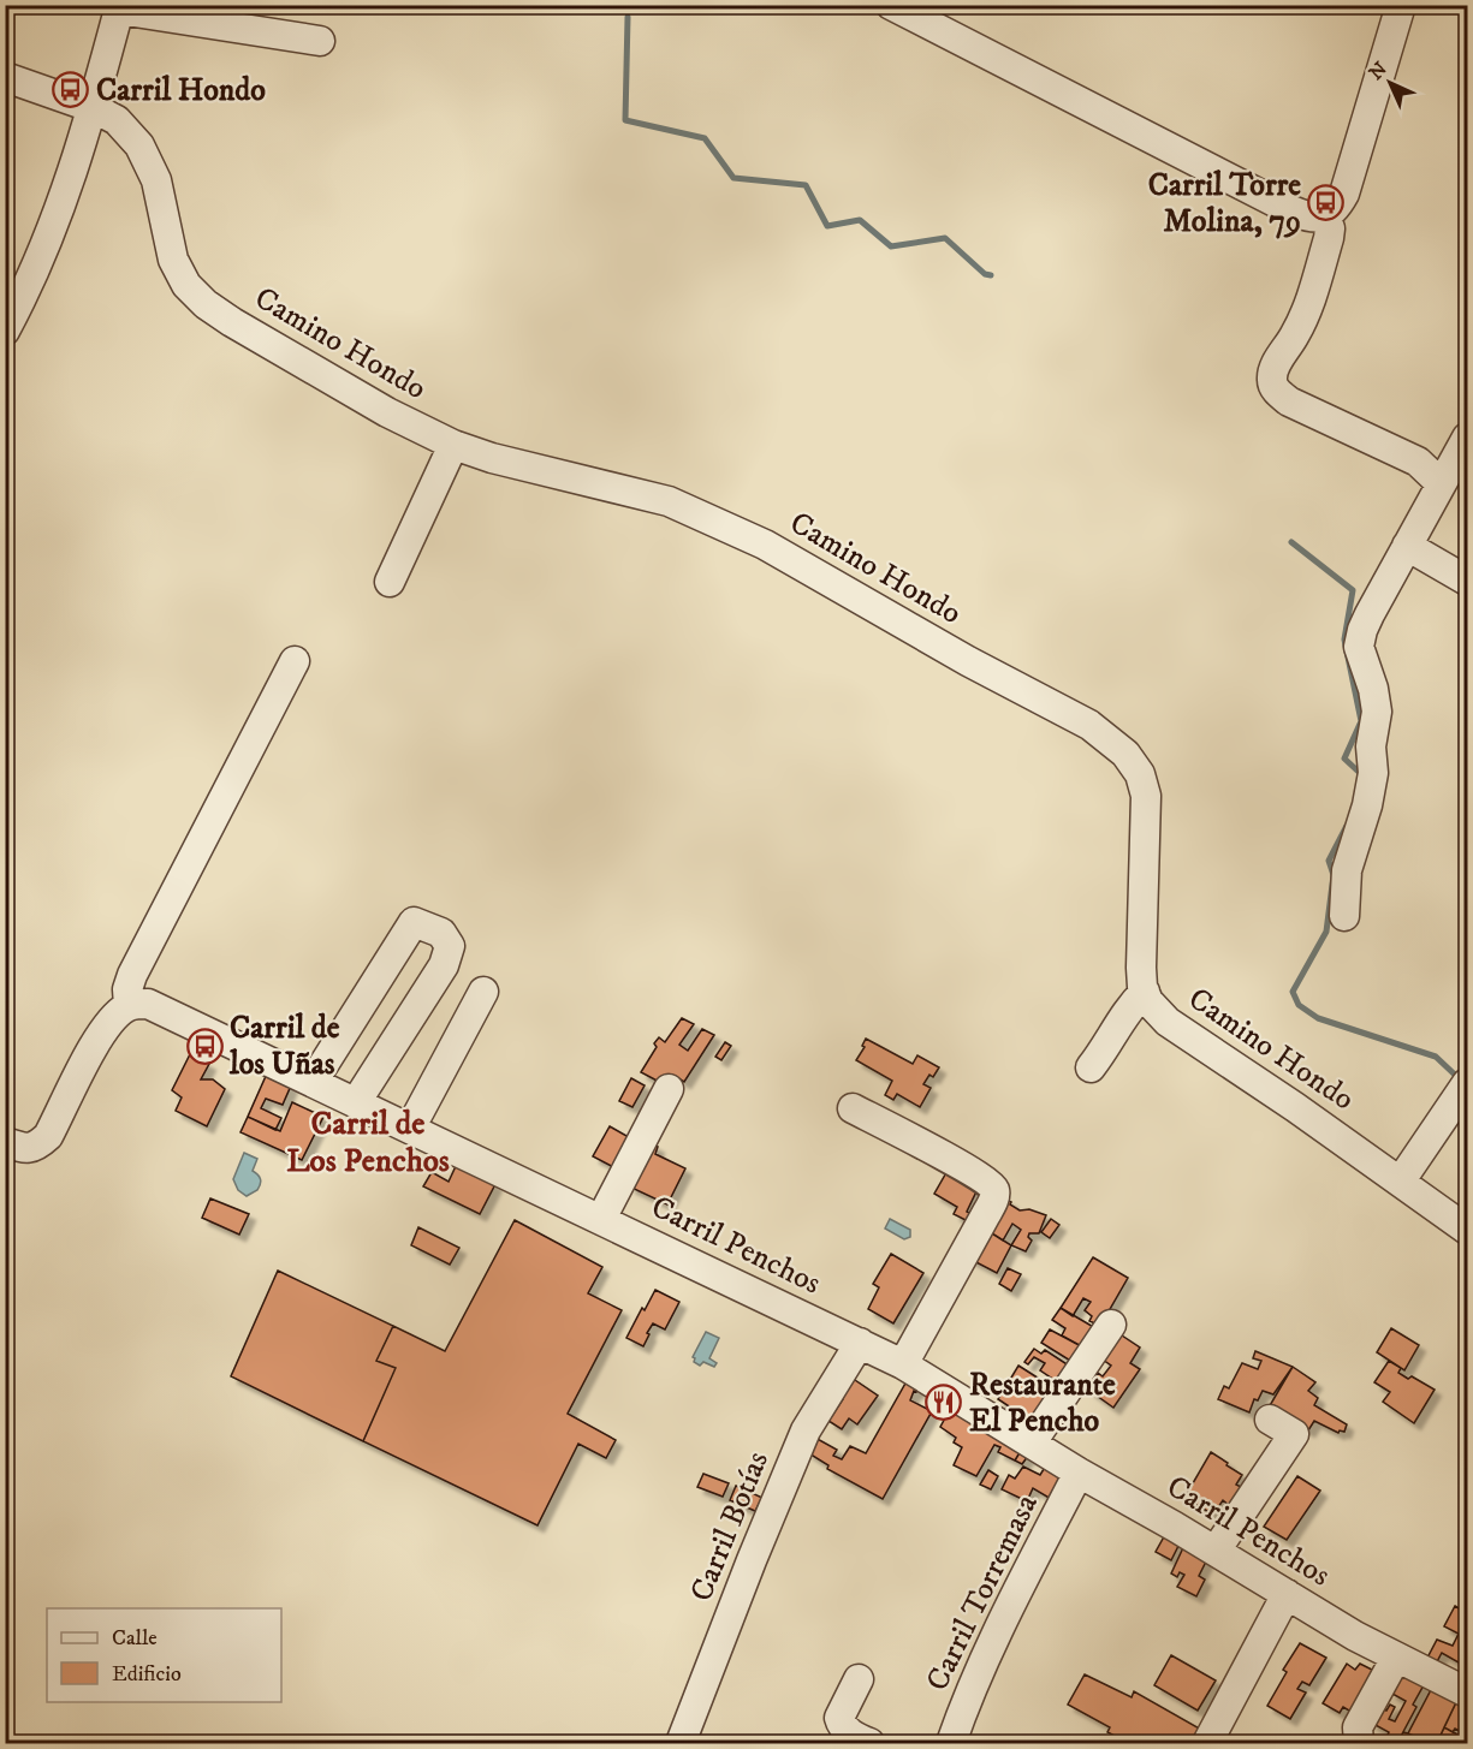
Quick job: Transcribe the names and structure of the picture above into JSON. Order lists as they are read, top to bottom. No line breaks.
{"streets":{"street":["Camino Hondo","Carril Penchos","Carril Botías","Carril Torremasa"]},"crossings":[["Carril Penchos","Carril Botías"],["Carril Penchos","Carril Torremasa"]],"districts":["Carril de Los Penchos"],"places":{"bus stop":["Carril Hondo","Carril Torre Molina, 79","Carril de los Uñas"],"restaurant":["Restaurante El Pencho"]},"legend":["Calle","Edificio"],"north":"top left"}
